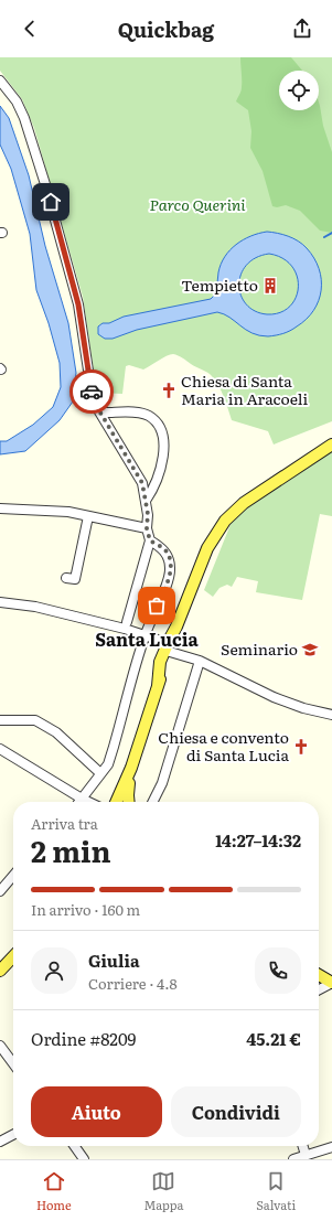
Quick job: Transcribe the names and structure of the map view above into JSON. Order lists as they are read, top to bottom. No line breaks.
{"districts":["Santa Lucia"],"parks":["Parco Querini"],"places":{"building":["Tempietto"],"church":["Chiesa di Santa Maria in Aracoeli","Chiesa e convento di Santa Lucia"],"school or university":["Seminario"]},"page":{"header":"Quickbag","heading":["2 min","Arriva tra","14:27–14:32"],"panel":["Giulia","Corriere · 4.8","Ordine #8209","45.21 €"],"bar":"In arrivo · 160 m","buttons":["Aiuto","Condividi"],"tabs":["Home","Mappa","Salvati"]}}
